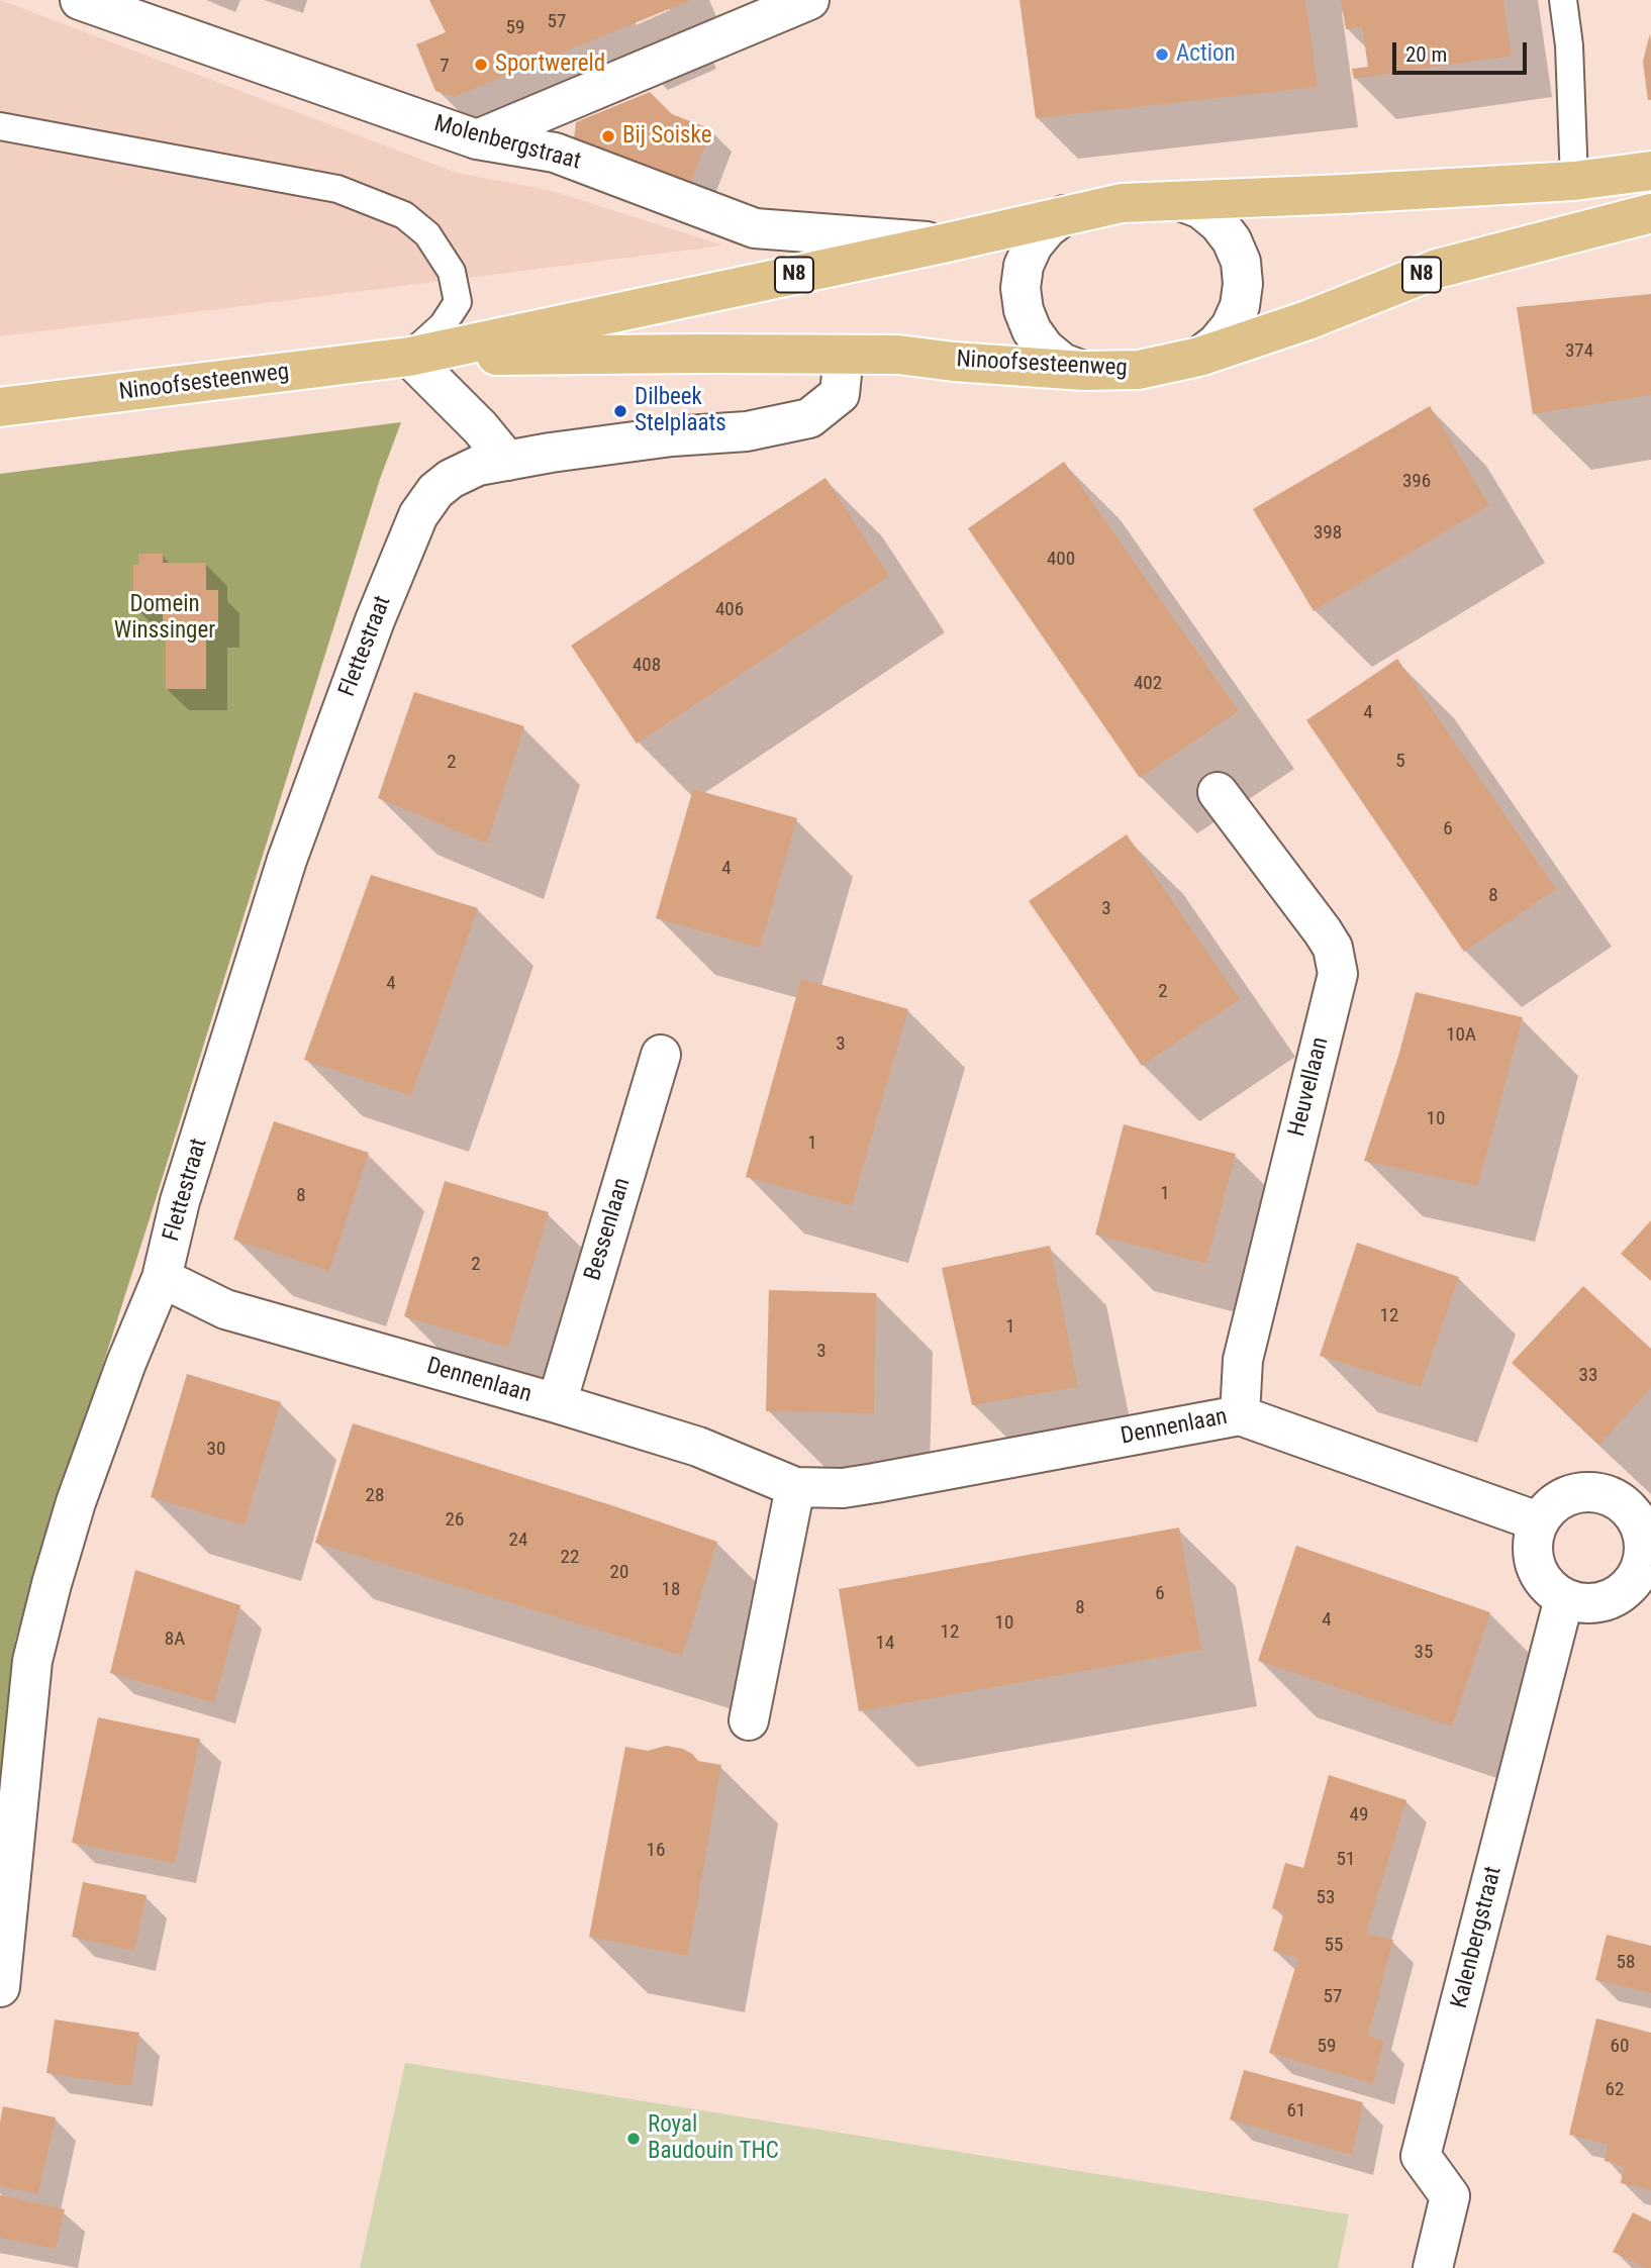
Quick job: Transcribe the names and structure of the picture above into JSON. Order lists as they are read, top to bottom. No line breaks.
{"streets":{"main road":["N8","Ninoofsesteenweg"],"street":["Molenbergstraat","Flettestraat","Heuvellaan","Bessenlaan","Dennenlaan","Kalenbergstraat"]},"crossings":[["Molenbergstraat","Ninoofsesteenweg"],["Ninoofsesteenweg","Flettestraat"],["Flettestraat","Dennenlaan"],["Heuvellaan","Dennenlaan"],["Bessenlaan","Dennenlaan"],["Dennenlaan","Kalenbergstraat"]],"parks":["Domein Winssinger"],"places":["Action","Sportwereld","Bij Soiske","Dilbeek Stelplaats","Royal Baudouin THC"],"house_numbers":["57","59","7","374","396","398","400","406","408","402","4","5","2","6","4","8","3","4","2","10A","3","10","1","1","8","2","12","1","3","33","30","28","26","24","22","20","18","6","8","4","10","12","8A","14","35","49","16","51","53","55","58","57","59","60","62","61"],"scale_bar":"20 m"}
